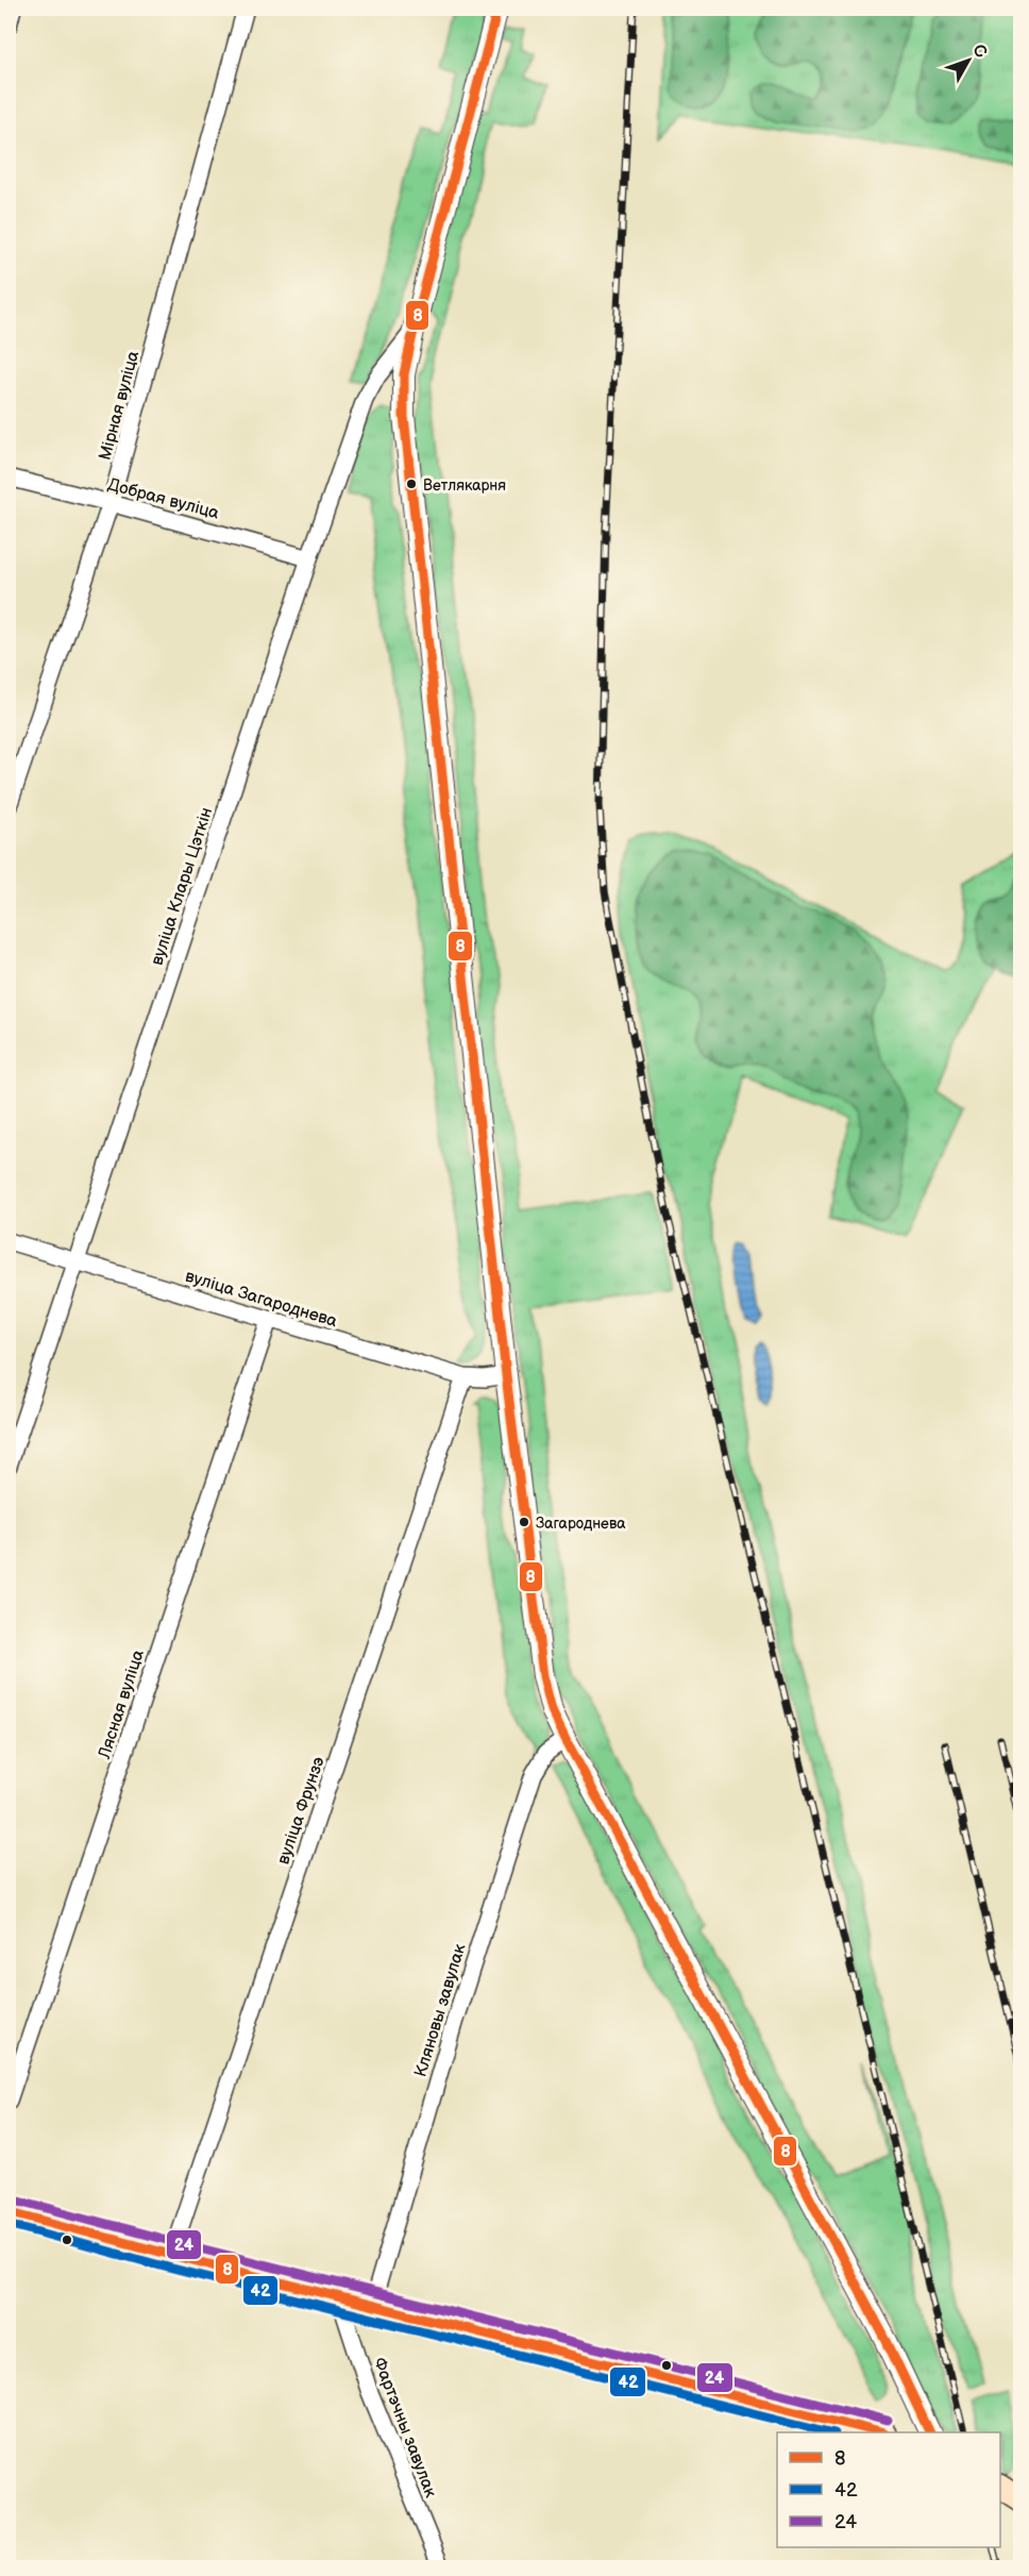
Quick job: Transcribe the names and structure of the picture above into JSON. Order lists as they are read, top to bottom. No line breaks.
{"streets":{"street":["Мірная вуліца","Добрая вуліца","вуліца Клары Цэткін","вуліца Загароднева","Лясная вуліца","вуліца Фрунзэ","Кляновы завулак","Фартэчны завулак"]},"crossings":[["Мірная вуліца","Добрая вуліца"],["Добрая вуліца","вуліца Клары Цэткін"],["вуліца Клары Цэткін","вуліца Загароднева"],["вуліца Загароднева","Лясная вуліца"],["вуліца Загароднева","вуліца Фрунзэ"]],"places":["Ветлякарня","Загароднева"],"lines":["transit line 8","transit line 24","transit line 42"],"legend":["8","42","24"],"north":"top right"}
